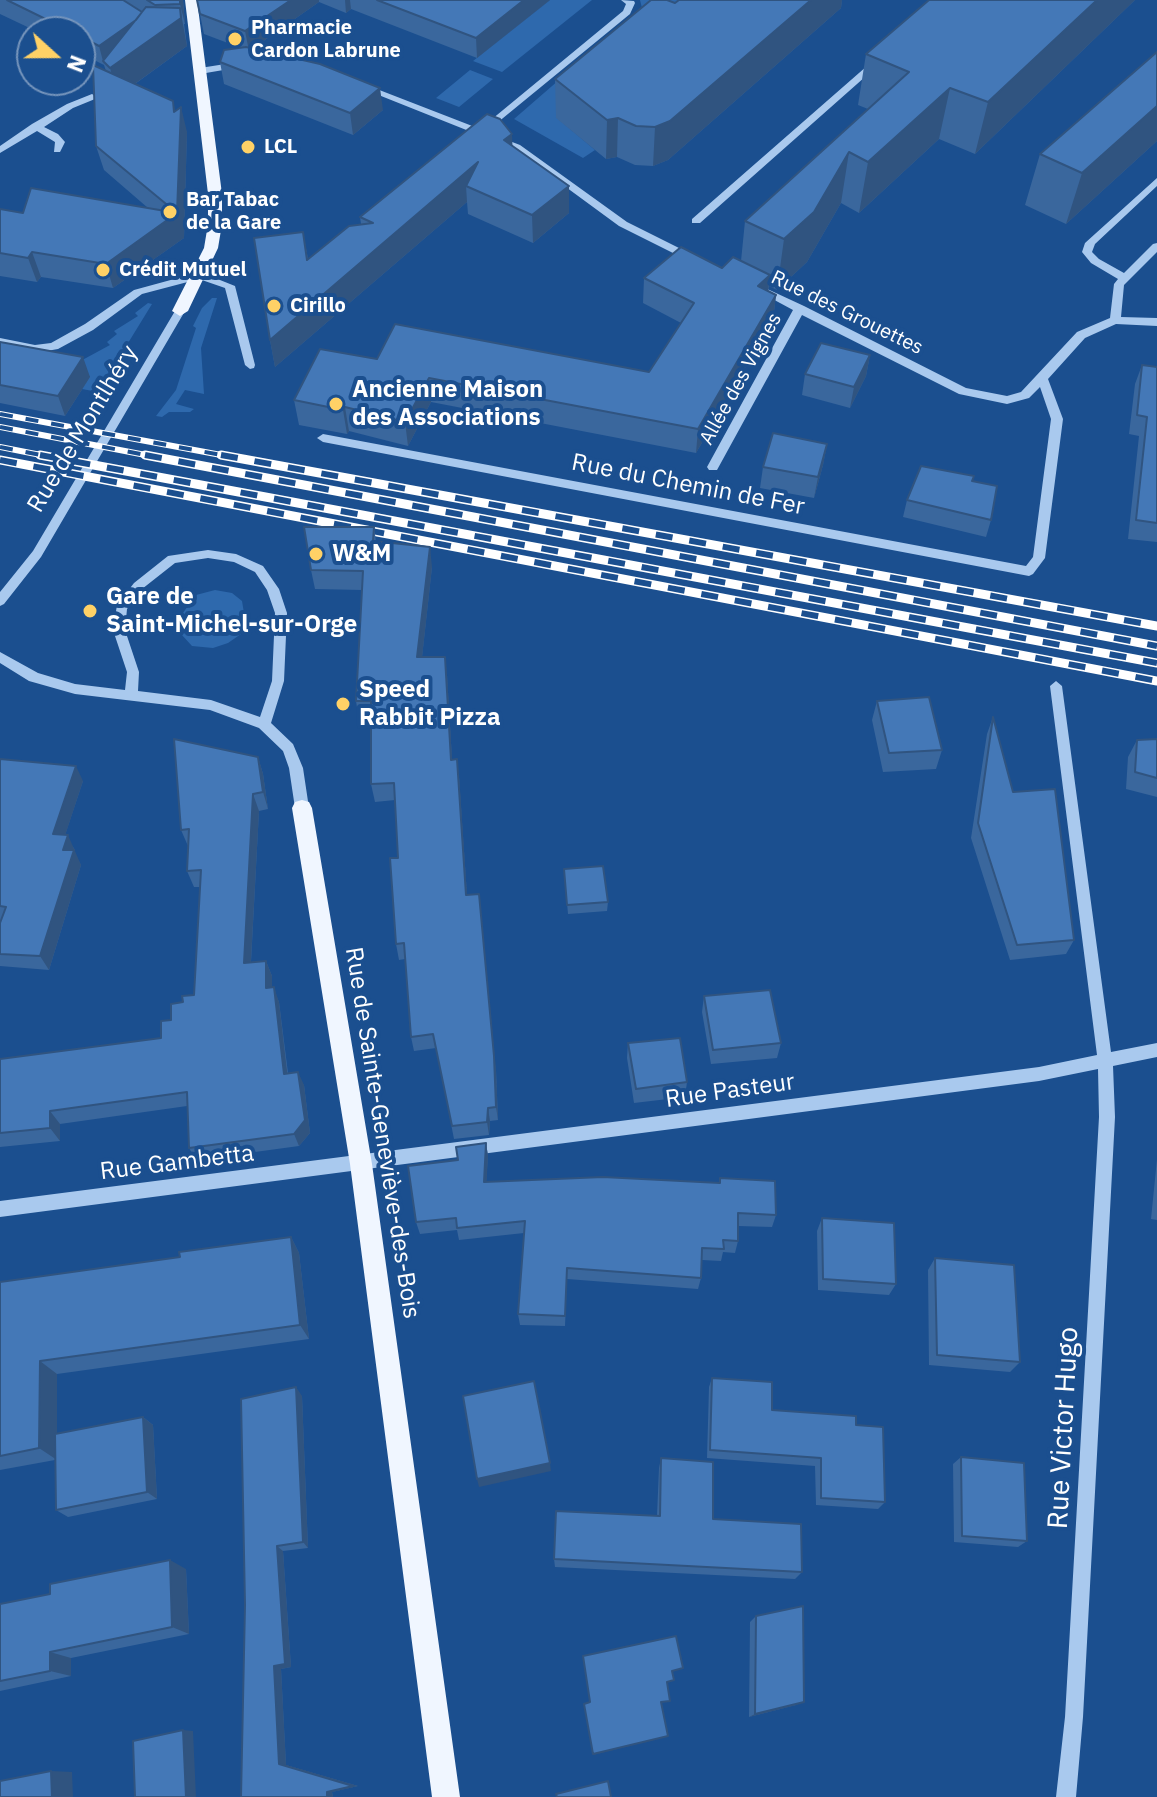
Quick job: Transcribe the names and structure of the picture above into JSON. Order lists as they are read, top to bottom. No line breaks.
{"streets":{"main road":["Rue de Montlhéry","Rue de Sainte-Geneviève-des-Bois"],"street":["Rue des Grouettes","Allée des Vignes","Rue du Chemin de Fer","Rue Pasteur","Rue Gambetta","Rue Victor Hugo"]},"crossings":[["Rue des Grouettes","Allée des Vignes"],["Rue des Grouettes","Rue du Chemin de Fer"],["Rue Pasteur","Rue de Sainte-Geneviève-des-Bois"],["Rue Pasteur","Rue Gambetta"],["Rue Pasteur","Rue Victor Hugo"],["Rue de Sainte-Geneviève-des-Bois","Rue Gambetta"]],"places":["Pharmacie Cardon Labrune","LCL","Bar Tabac de la Gare","Crédit Mutuel","Cirillo","Ancienne Maison des Associations","W&M","Gare de Saint-Michel-sur-Orge","Speed Rabbit Pizza"],"north":"right"}
